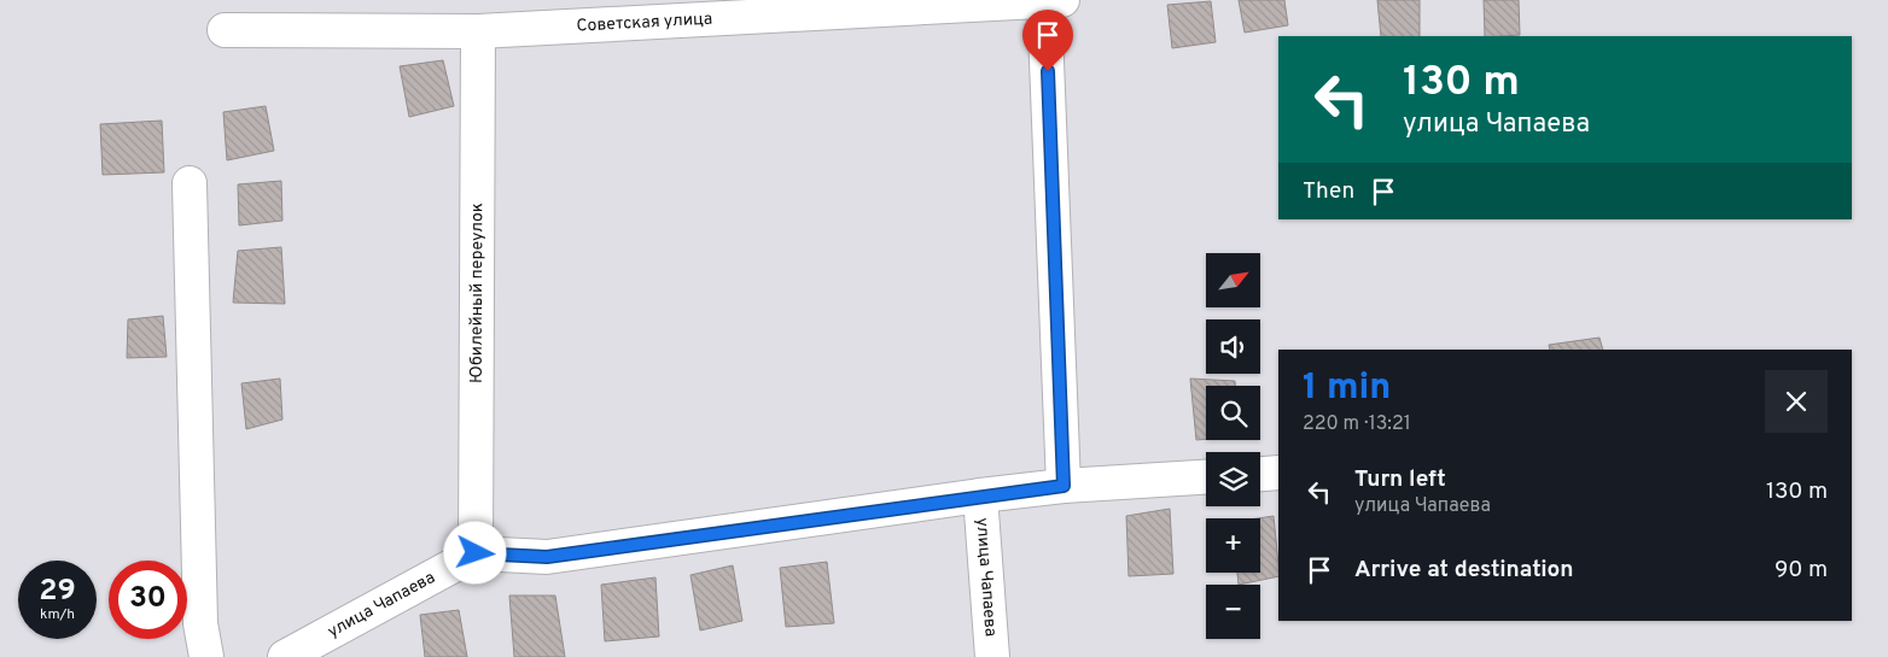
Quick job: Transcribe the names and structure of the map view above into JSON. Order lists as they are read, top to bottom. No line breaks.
{"streets":{"street":["Советская улица","Юбилейный переулок","улица Чапаева"]},"crossings":[["Советская улица","Юбилейный переулок"],["Юбилейный переулок","улица Чапаева"]],"north":"top right","page":{"turn":["130 m","улица Чапаева"],"then":"Then","map_buttons":["+","−"],"heading":["1 min","220 m · 13:21"],"list":[{"name":"Turn left","note":"улица Чапаева","value":"130 m"},{"name":"Arrive at destination","value":"90 m"}],"speed":"29 km/h","limit":"30"}}
